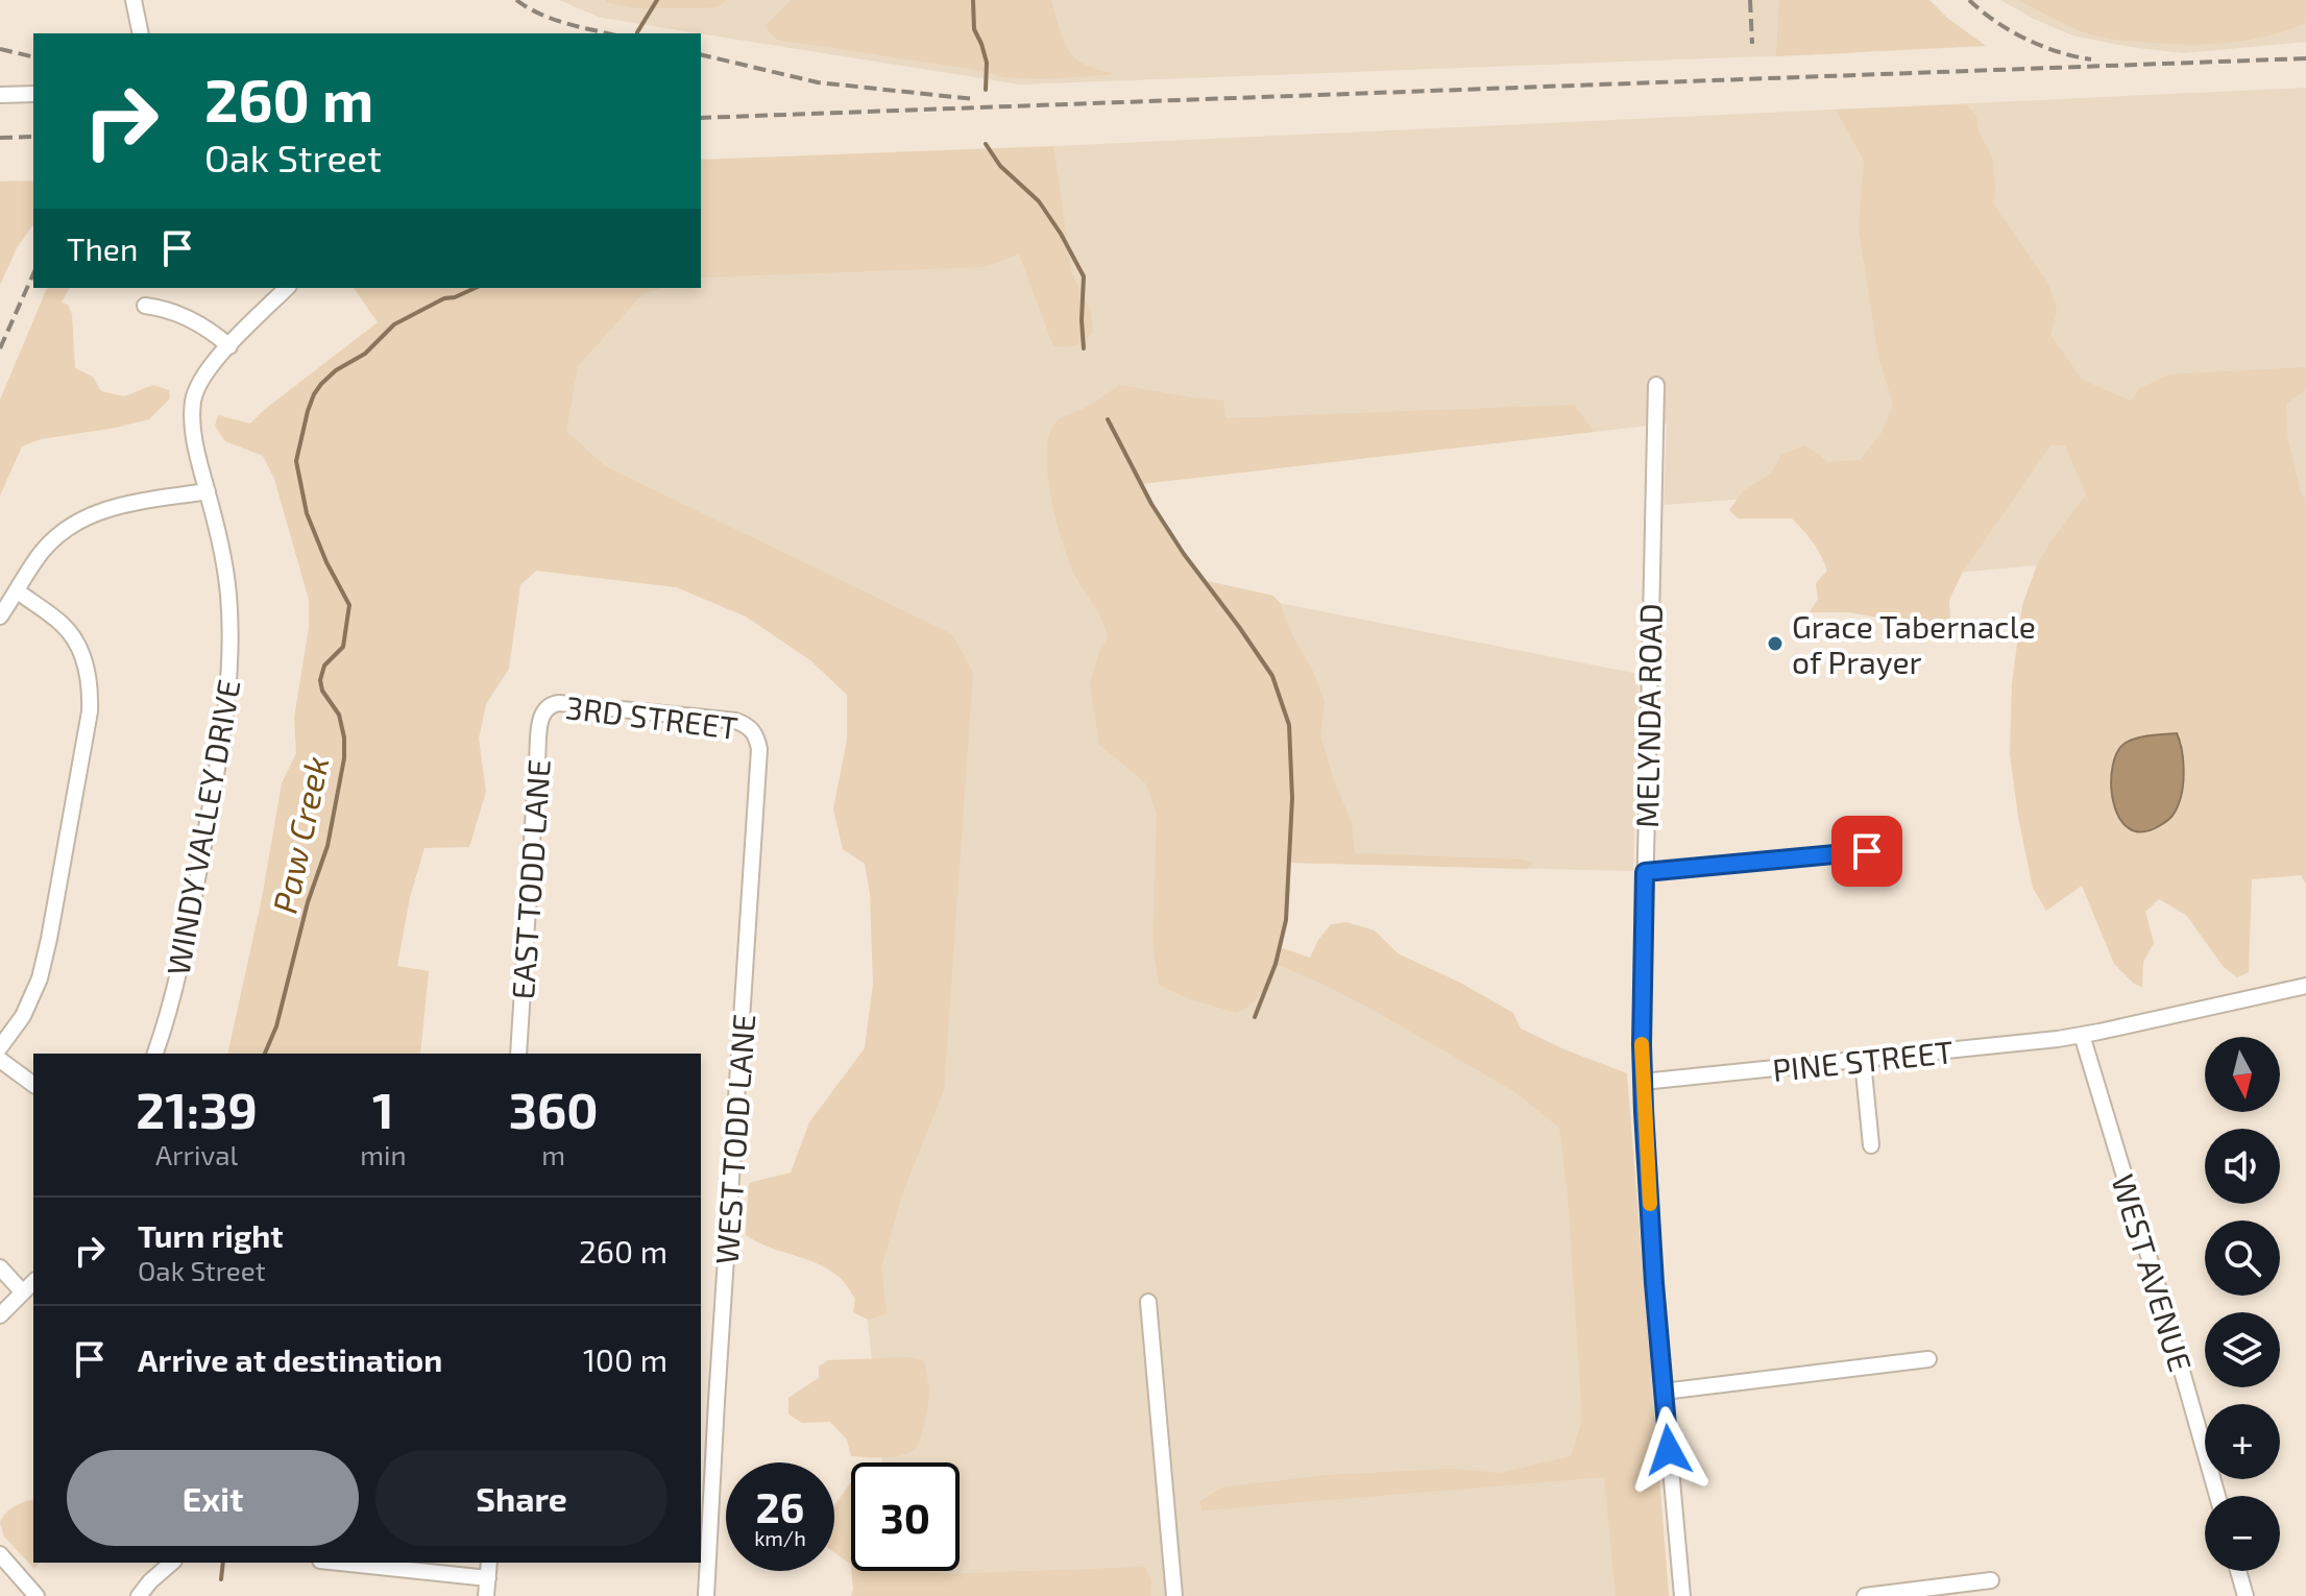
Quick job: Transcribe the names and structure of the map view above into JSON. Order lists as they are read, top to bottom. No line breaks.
{"streets":{"street":["MELYNDA ROAD","3RD STREET","WINDY VALLEY DRIVE","EAST TODD LANE","PINE STREET","WEST TODD LANE","WEST AVENUE"]},"crossings":[["MELYNDA ROAD","PINE STREET"],["3RD STREET","EAST TODD LANE"],["3RD STREET","WEST TODD LANE"],["PINE STREET","WEST AVENUE"]],"water":["Paw Creek"],"places":["Grace Tabernacle of Prayer"],"north":"bottom","page":{"turn":["260 m","Oak Street"],"then":"Then","map_buttons":["+","−"],"eta":["21:39","Arrival","1","min","360","m"],"list":[{"name":"Turn right","note":"Oak Street","value":"260 m"},{"name":"Arrive at destination","value":"100 m"}],"buttons":["Exit","Share"],"speed":"26 km/h","limit":"30"}}
